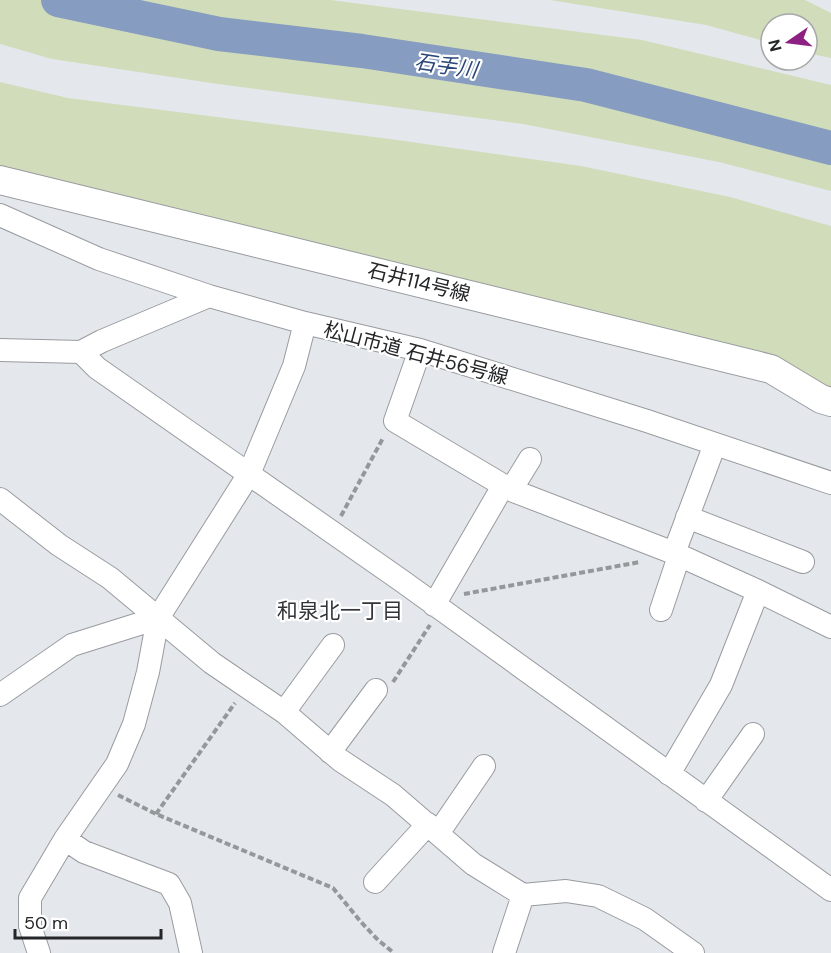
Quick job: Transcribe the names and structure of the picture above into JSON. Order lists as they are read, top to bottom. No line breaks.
{"streets":{"street":["石井114号線","松山市道 石井56号線"]},"districts":["和泉北一丁目"],"water":["石手川"],"scale_bar":"50 m","north":"left"}
